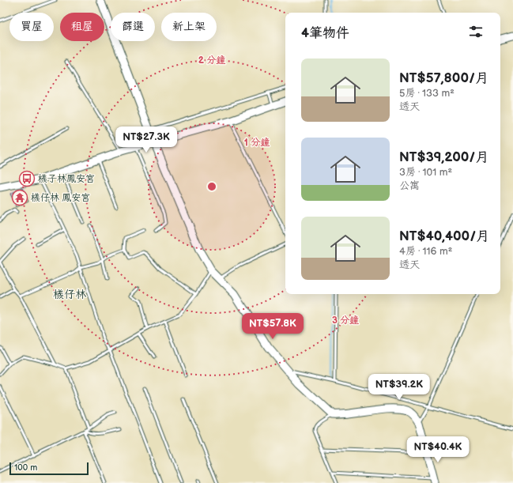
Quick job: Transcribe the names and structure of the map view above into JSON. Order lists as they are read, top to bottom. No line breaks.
{"districts":["檨仔林"],"places":{"bus stop":["檨子林鳳安宮"],"temple":["檨仔林 鳳安宮"]},"scale_bar":"100 m","page":{"chip":["買屋","租屋","篩選","新上架"],"heading":"4筆物件","list":[{"name":"NT$57,800/月","note":"5房 · 133 m² · 透天"},{"name":"NT$39,200/月","note":"3房 · 101 m² · 公寓"},{"name":"NT$40,400/月","note":"4房 · 116 m² · 透天"}],"price":["NT$27.3K","NT$57.8K","NT$39.2K","NT$40.4K"],"scale":"100 m"},"rings":["2 分鐘","1 分鐘","3 分鐘"]}
